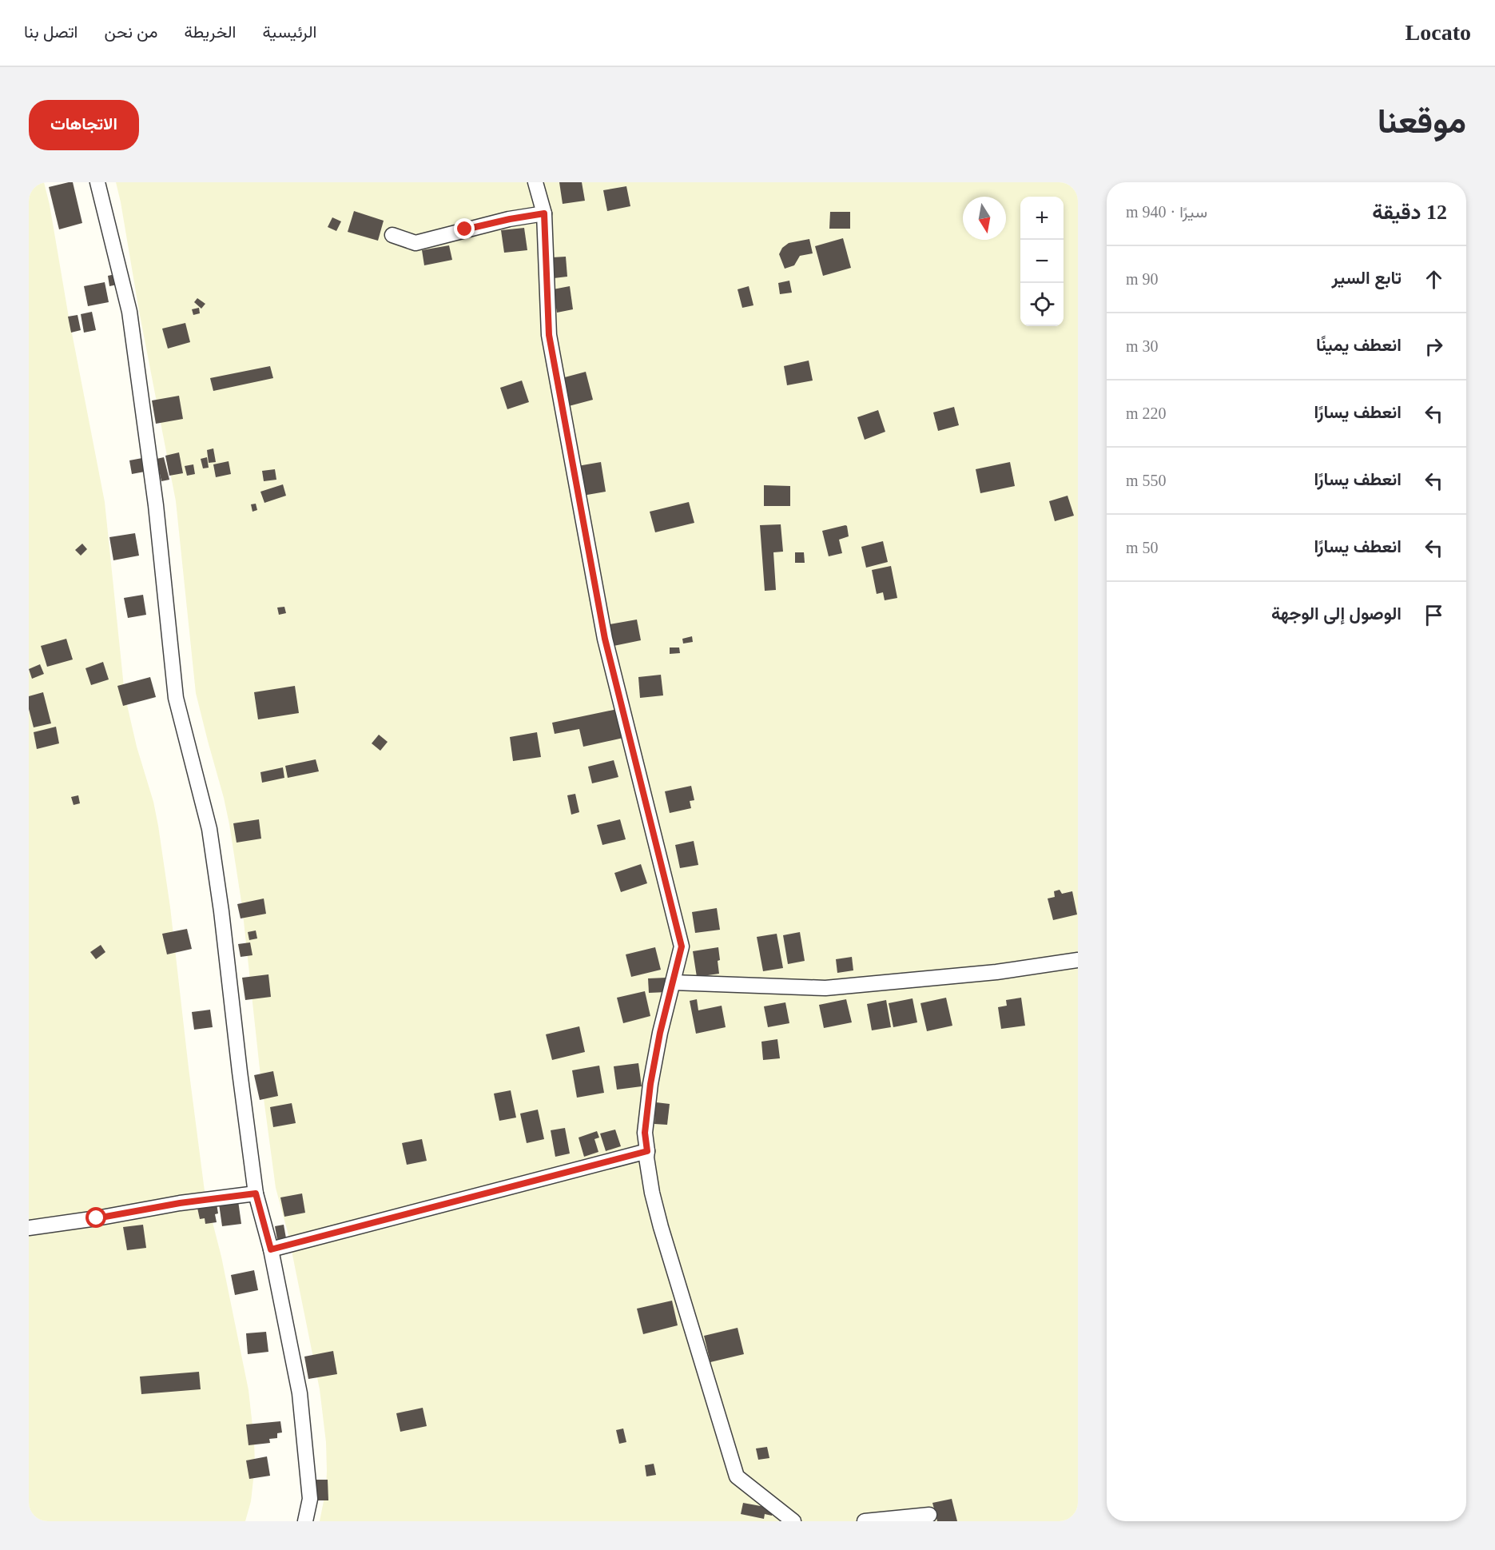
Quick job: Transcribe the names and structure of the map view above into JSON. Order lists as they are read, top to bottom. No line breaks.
{"north":"bottom","page":{"header":"Locato","nav":["الرئيسية","الخريطة","من نحن","اتصل بنا"],"title":"موقعنا","buttons":"الاتجاهات","heading":["12 دقيقة","سيرًا · 940 m"],"map_buttons":["+","−"],"list":[["تابع السير","90 m"],["انعطف يمينًا","30 m"],["انعطف يسارًا","220 m"],["انعطف يسارًا","550 m"],["انعطف يسارًا","50 m"],"الوصول إلى الوجهة"]}}
